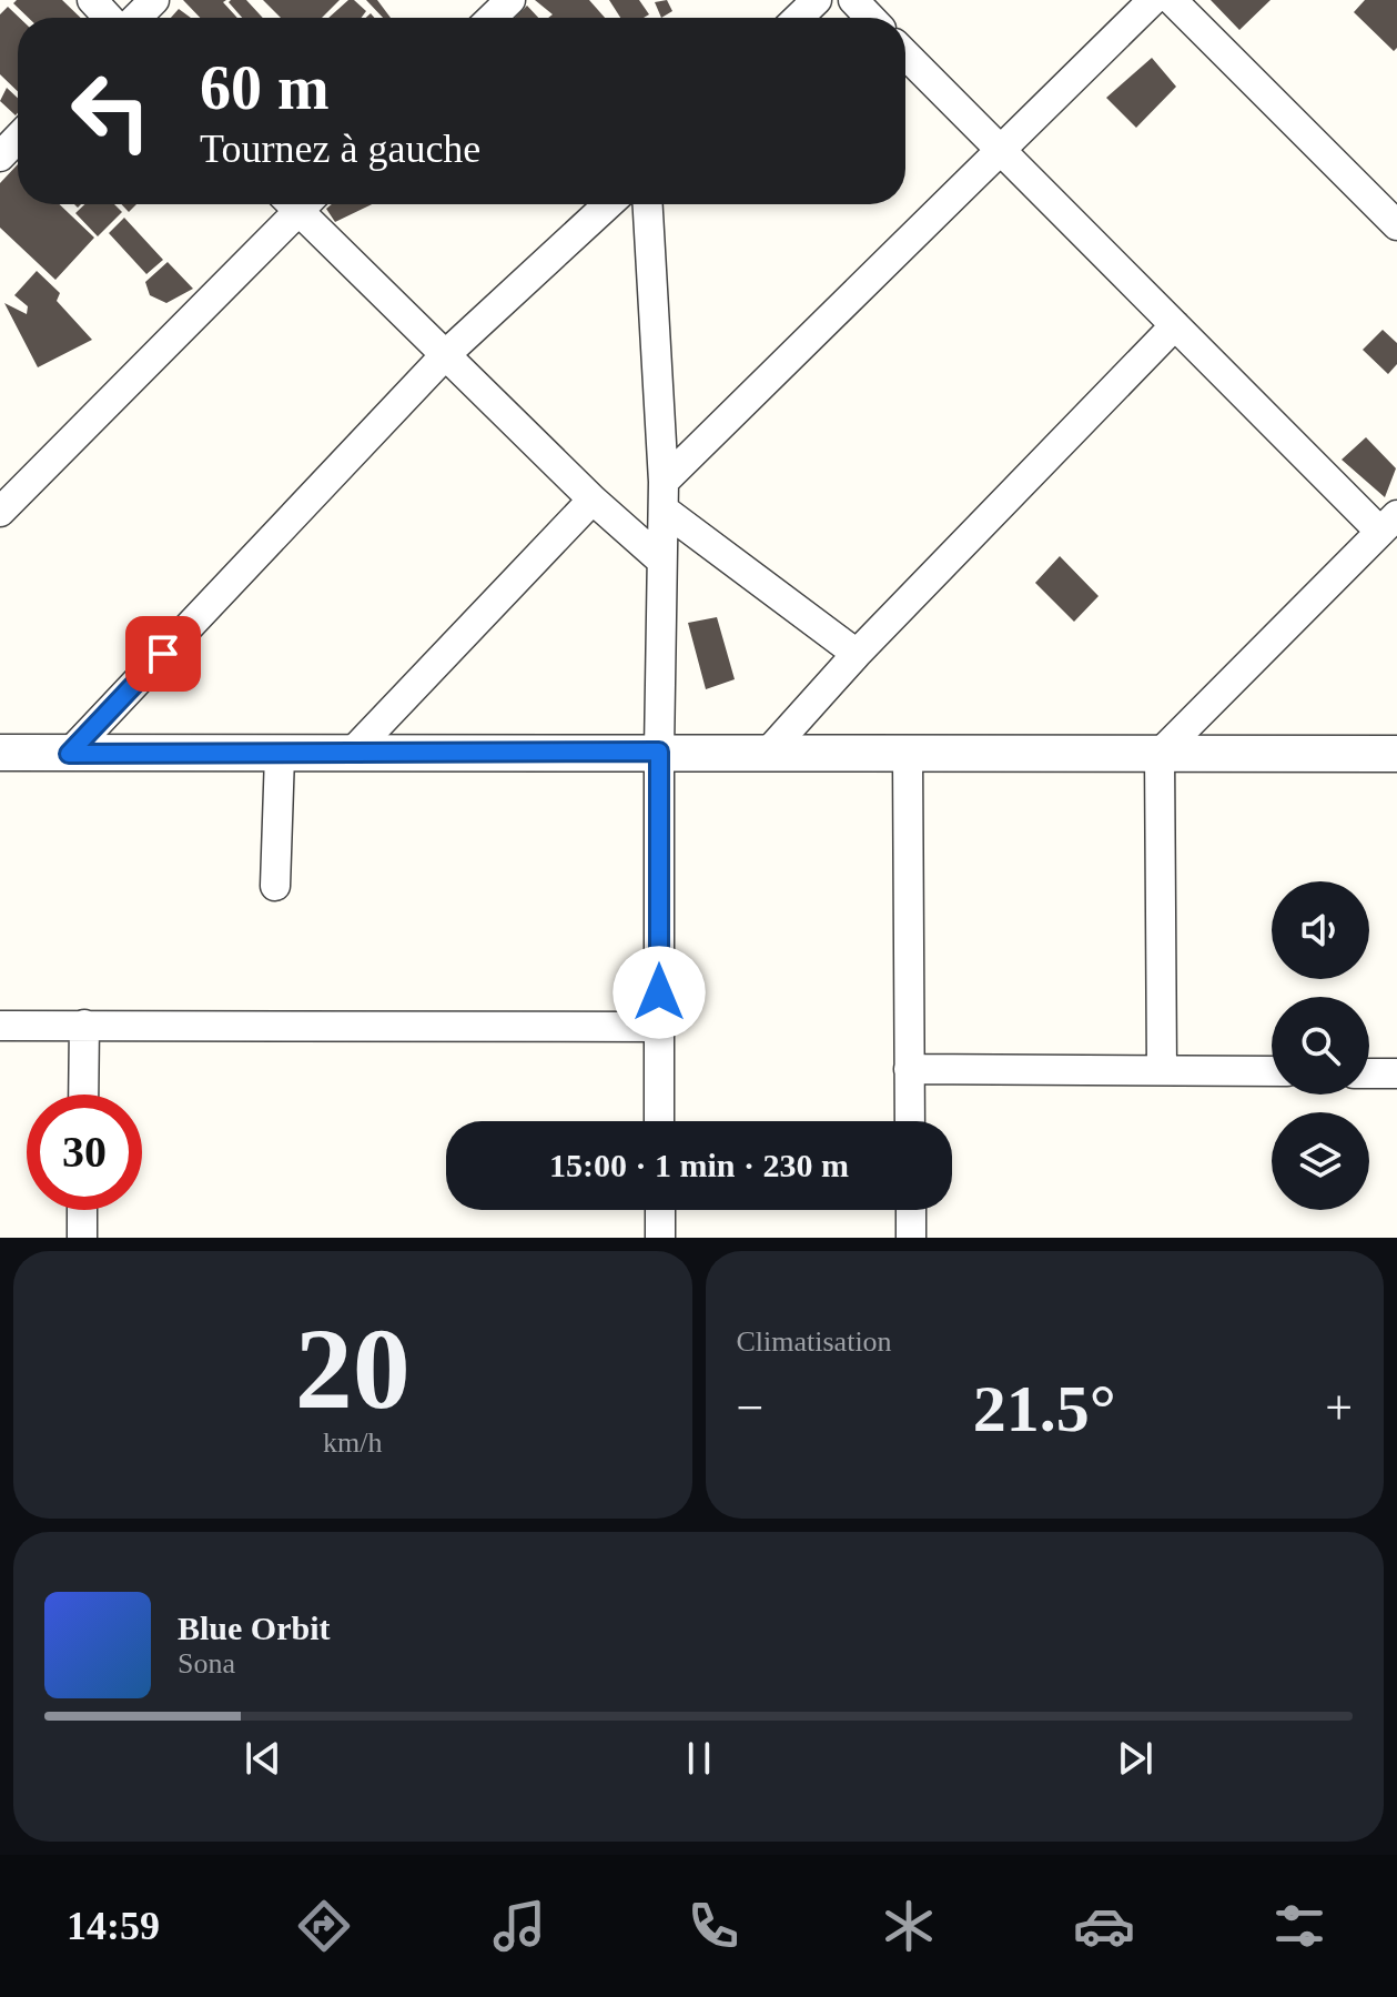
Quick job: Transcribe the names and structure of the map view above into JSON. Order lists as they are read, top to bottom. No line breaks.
{"page":{"turn":["60 m","Tournez à gauche"],"limit":"30","trip":"15:00 · 1 min · 230 m","tile":[["20","km/h"],"Climatisation"],"heat":["−","21.5°","+"],"song":["Blue Orbit","Sona"],"tabs":"14:59"}}
